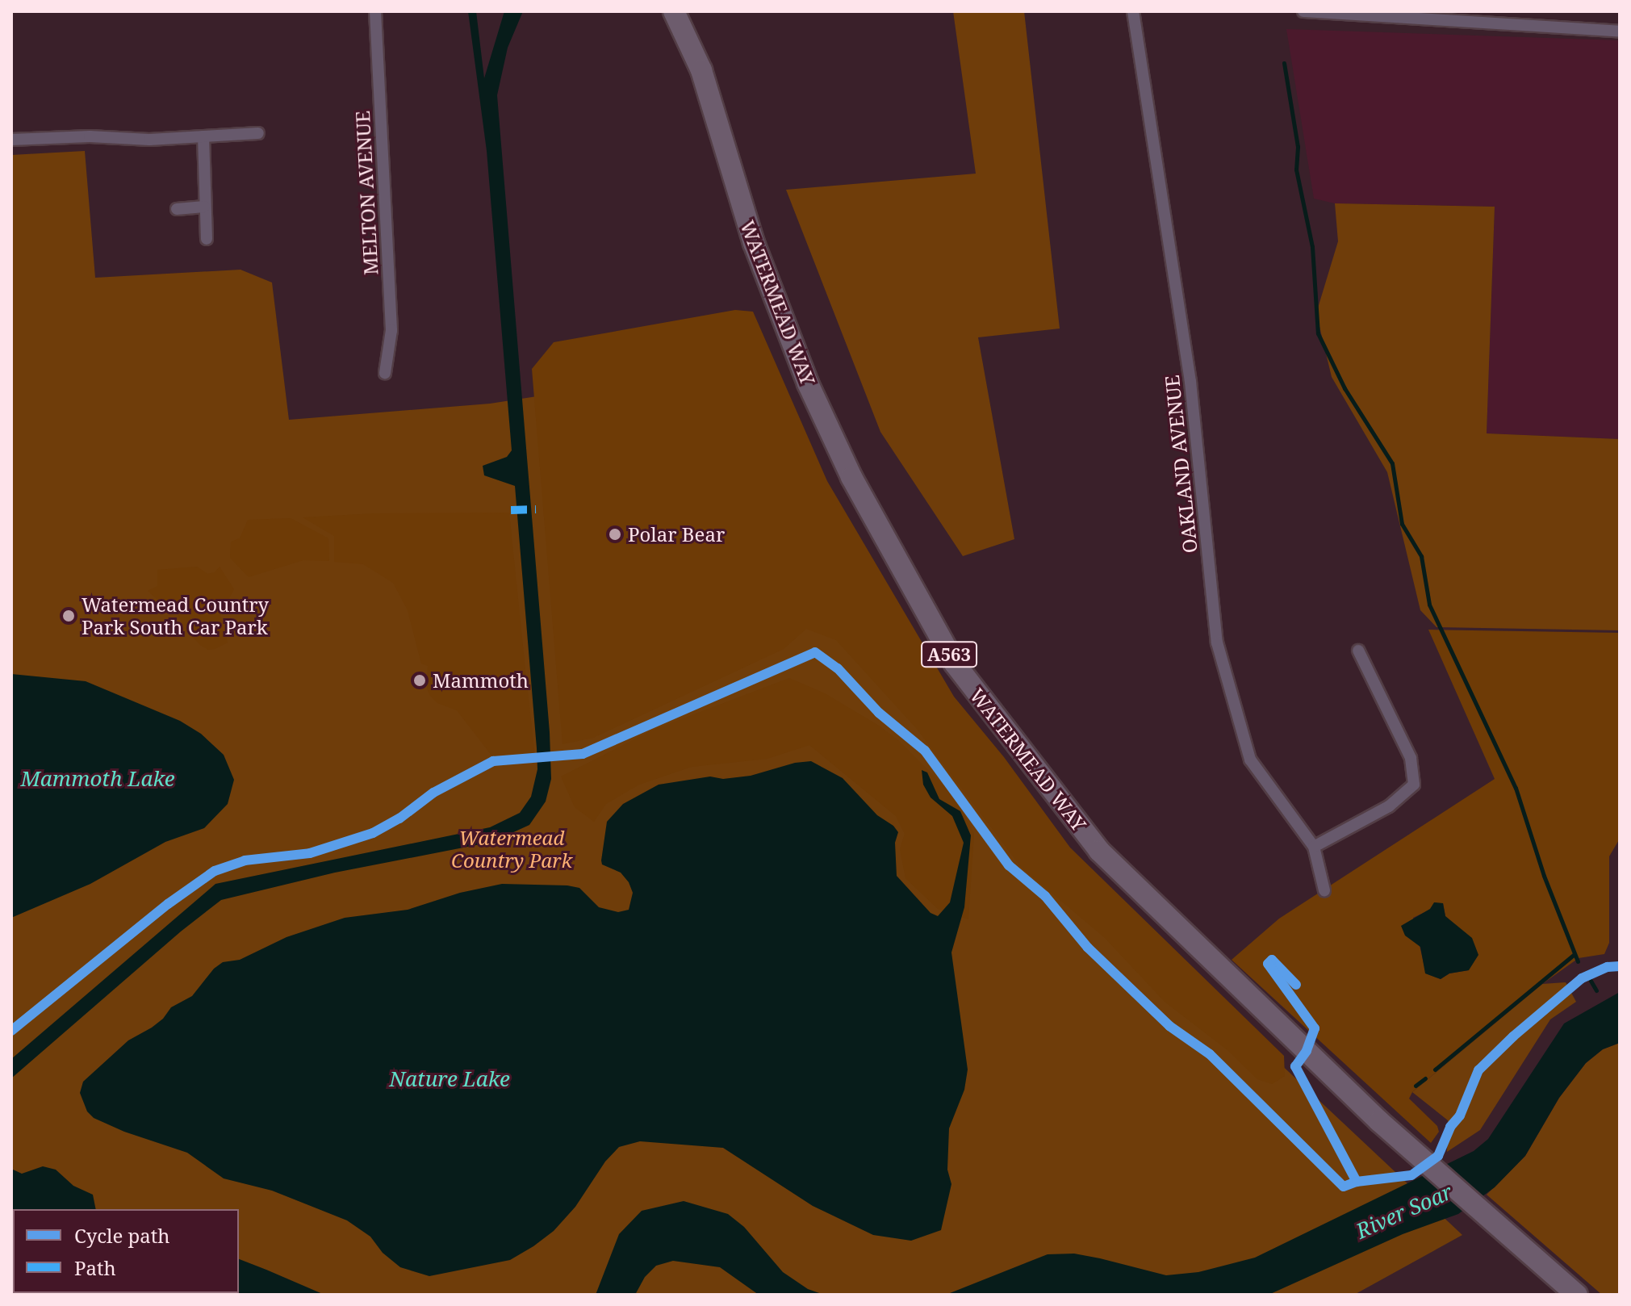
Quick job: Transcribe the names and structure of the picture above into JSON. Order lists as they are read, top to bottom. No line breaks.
{"streets":{"highway":["WATERMEAD WAY","A563"],"street":["MELTON AVENUE","OAKLAND AVENUE"]},"water":["Mammoth Lake","Nature Lake","River Soar"],"parks":["Watermead Country Park"],"places":["Polar Bear","Watermead Country Park South Car Park","Mammoth"],"legend":["Cycle path","Path"]}
